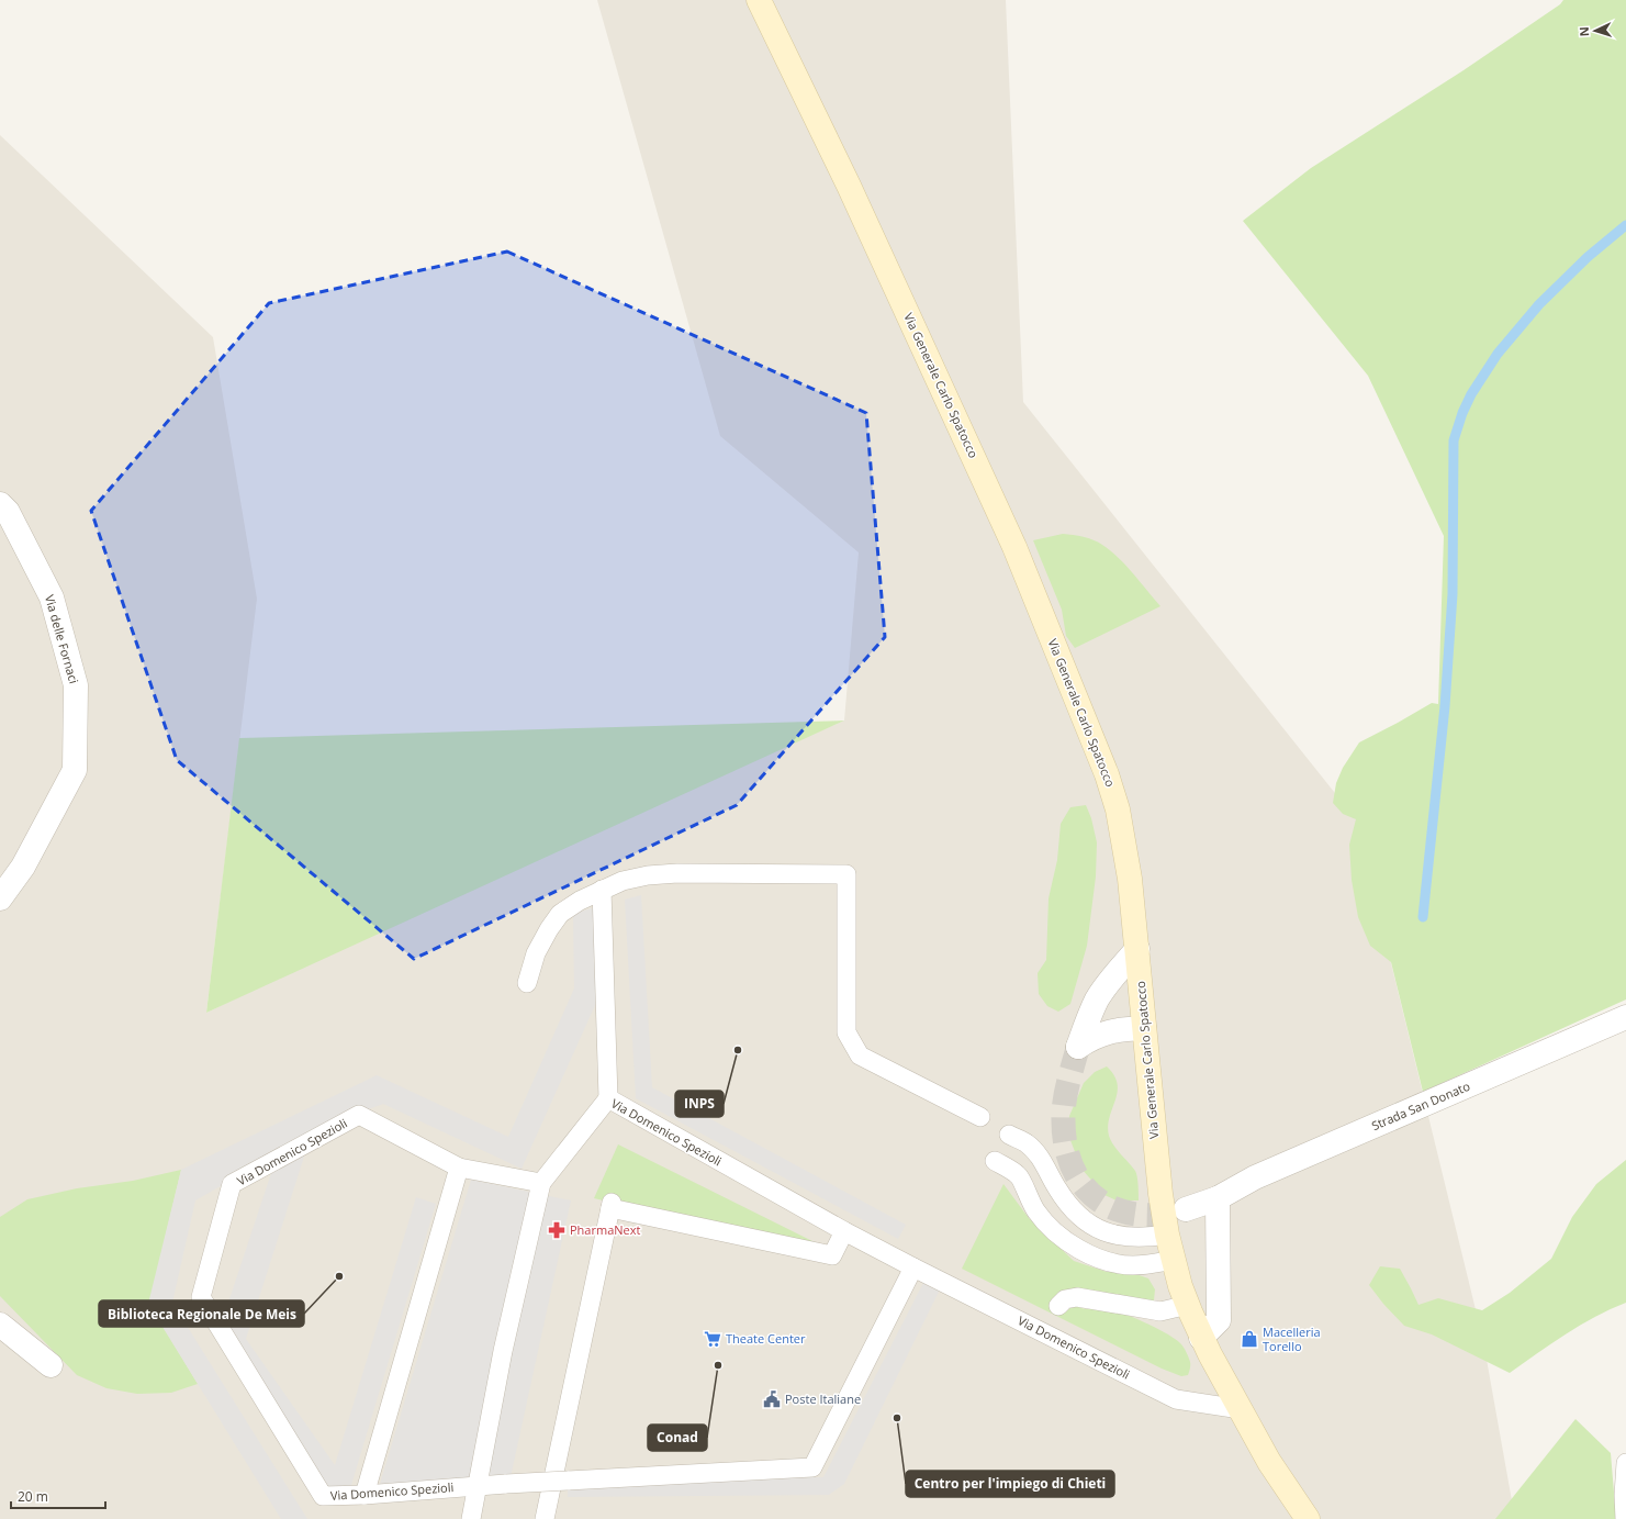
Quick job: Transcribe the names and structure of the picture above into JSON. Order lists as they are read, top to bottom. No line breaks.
{"streets":{"main road":["Via Generale Carlo Spatocco"],"street":["Via delle Fornaci","Strada San Donato"],"lane":["Via Domenico Spezioli"]},"crossings":[["Via Generale Carlo Spatocco","Via Domenico Spezioli"]],"places":{"other":["INPS","Biblioteca Regionale De Meis","Conad","Centro per l'impiego di Chieti"],"pharmacy":["PharmaNext"],"supermarket":["Theate Center"],"shop":["Macelleria Torello"],"public building":["Poste Italiane"]},"scale_bar":"20 m","north":"left"}
